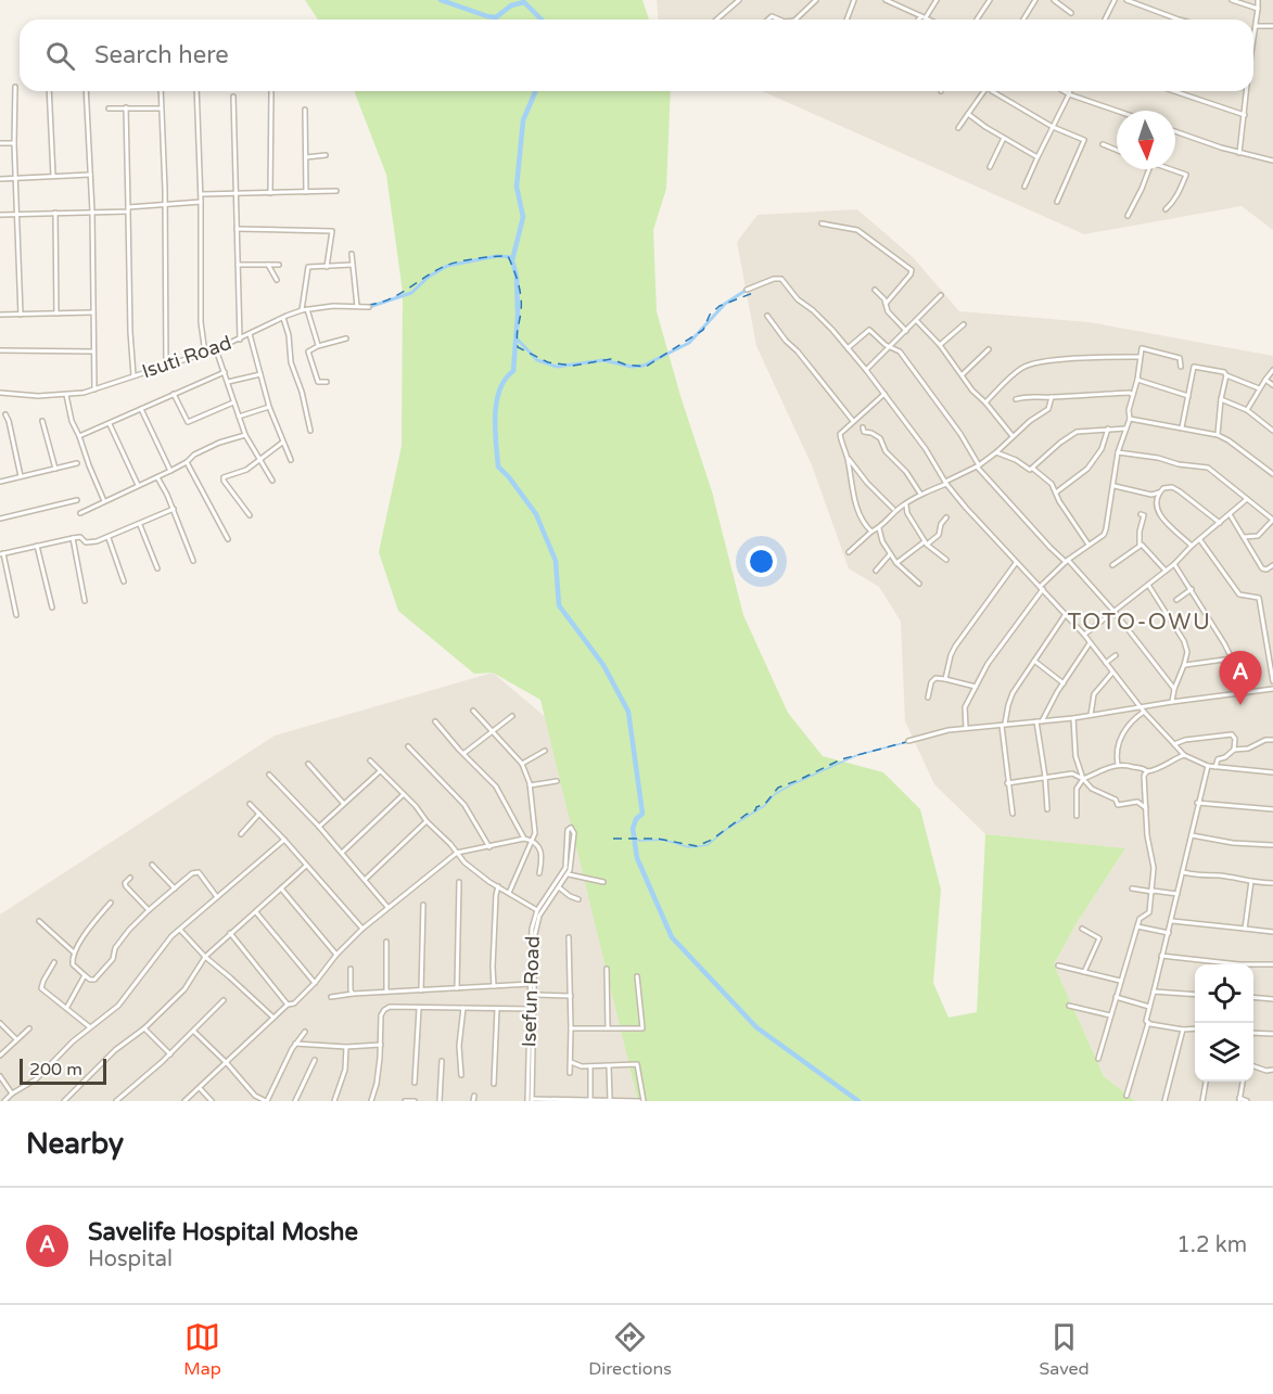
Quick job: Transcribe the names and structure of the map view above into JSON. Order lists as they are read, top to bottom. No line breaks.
{"streets":{"street":["Isuti Road","Isefun Road"]},"districts":["TOTO-OWU"],"scale_bar":"200 m","north":"bottom","page":{"search":"Search here","pins":"A","scale":"200 m","heading":"Nearby","list":[{"mark":"A","name":"Savelife Hospital Moshe","note":"Hospital","value":"1.2 km"}],"nav":["Map","Directions","Saved"]}}
